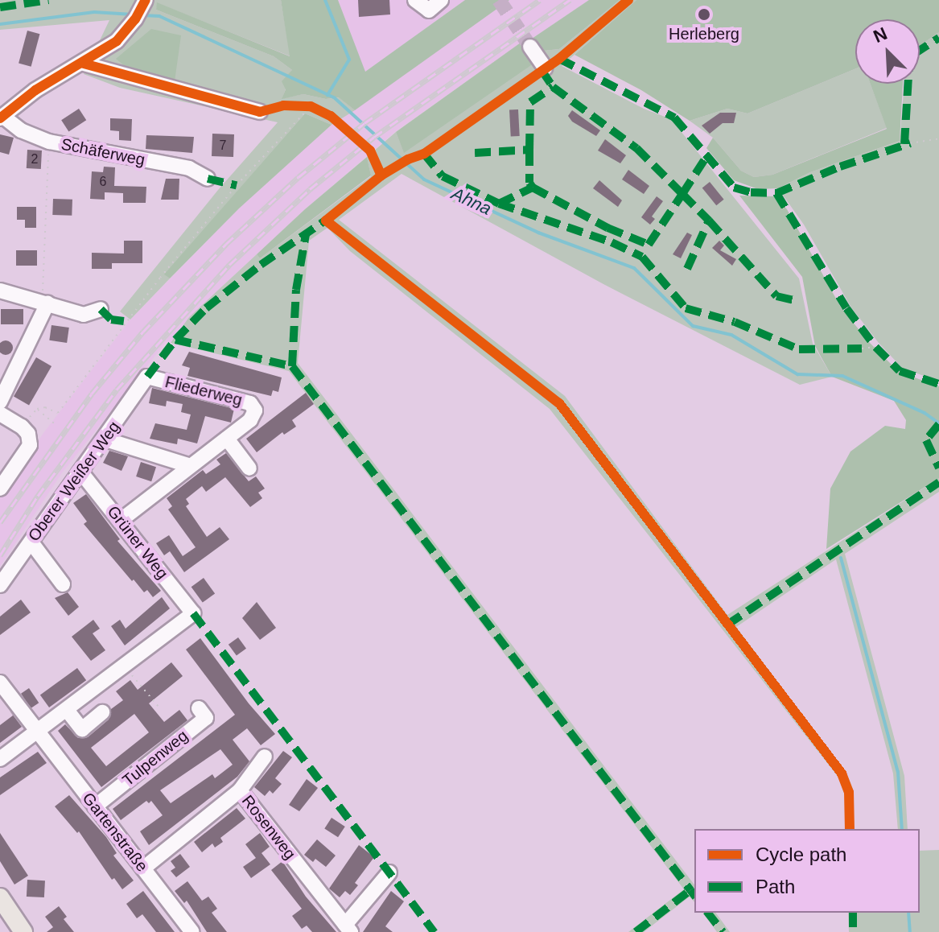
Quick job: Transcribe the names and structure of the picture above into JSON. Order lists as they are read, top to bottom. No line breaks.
{"streets":{"street":["Schäferweg","Fliederweg","Oberer Weißer Weg","Grüner Weg","Tulpenweg","Rosenweg","Gartenstraße"]},"crossings":[["Fliederweg","Oberer Weißer Weg"],["Fliederweg","Grüner Weg"],["Oberer Weißer Weg","Grüner Weg"],["Tulpenweg","Gartenstraße"],["Rosenweg","Gartenstraße"]],"water":["Ahna"],"places":["Herleberg"],"house_numbers":["7","2","6"],"legend":["Cycle path","Path"],"north":"top left"}
